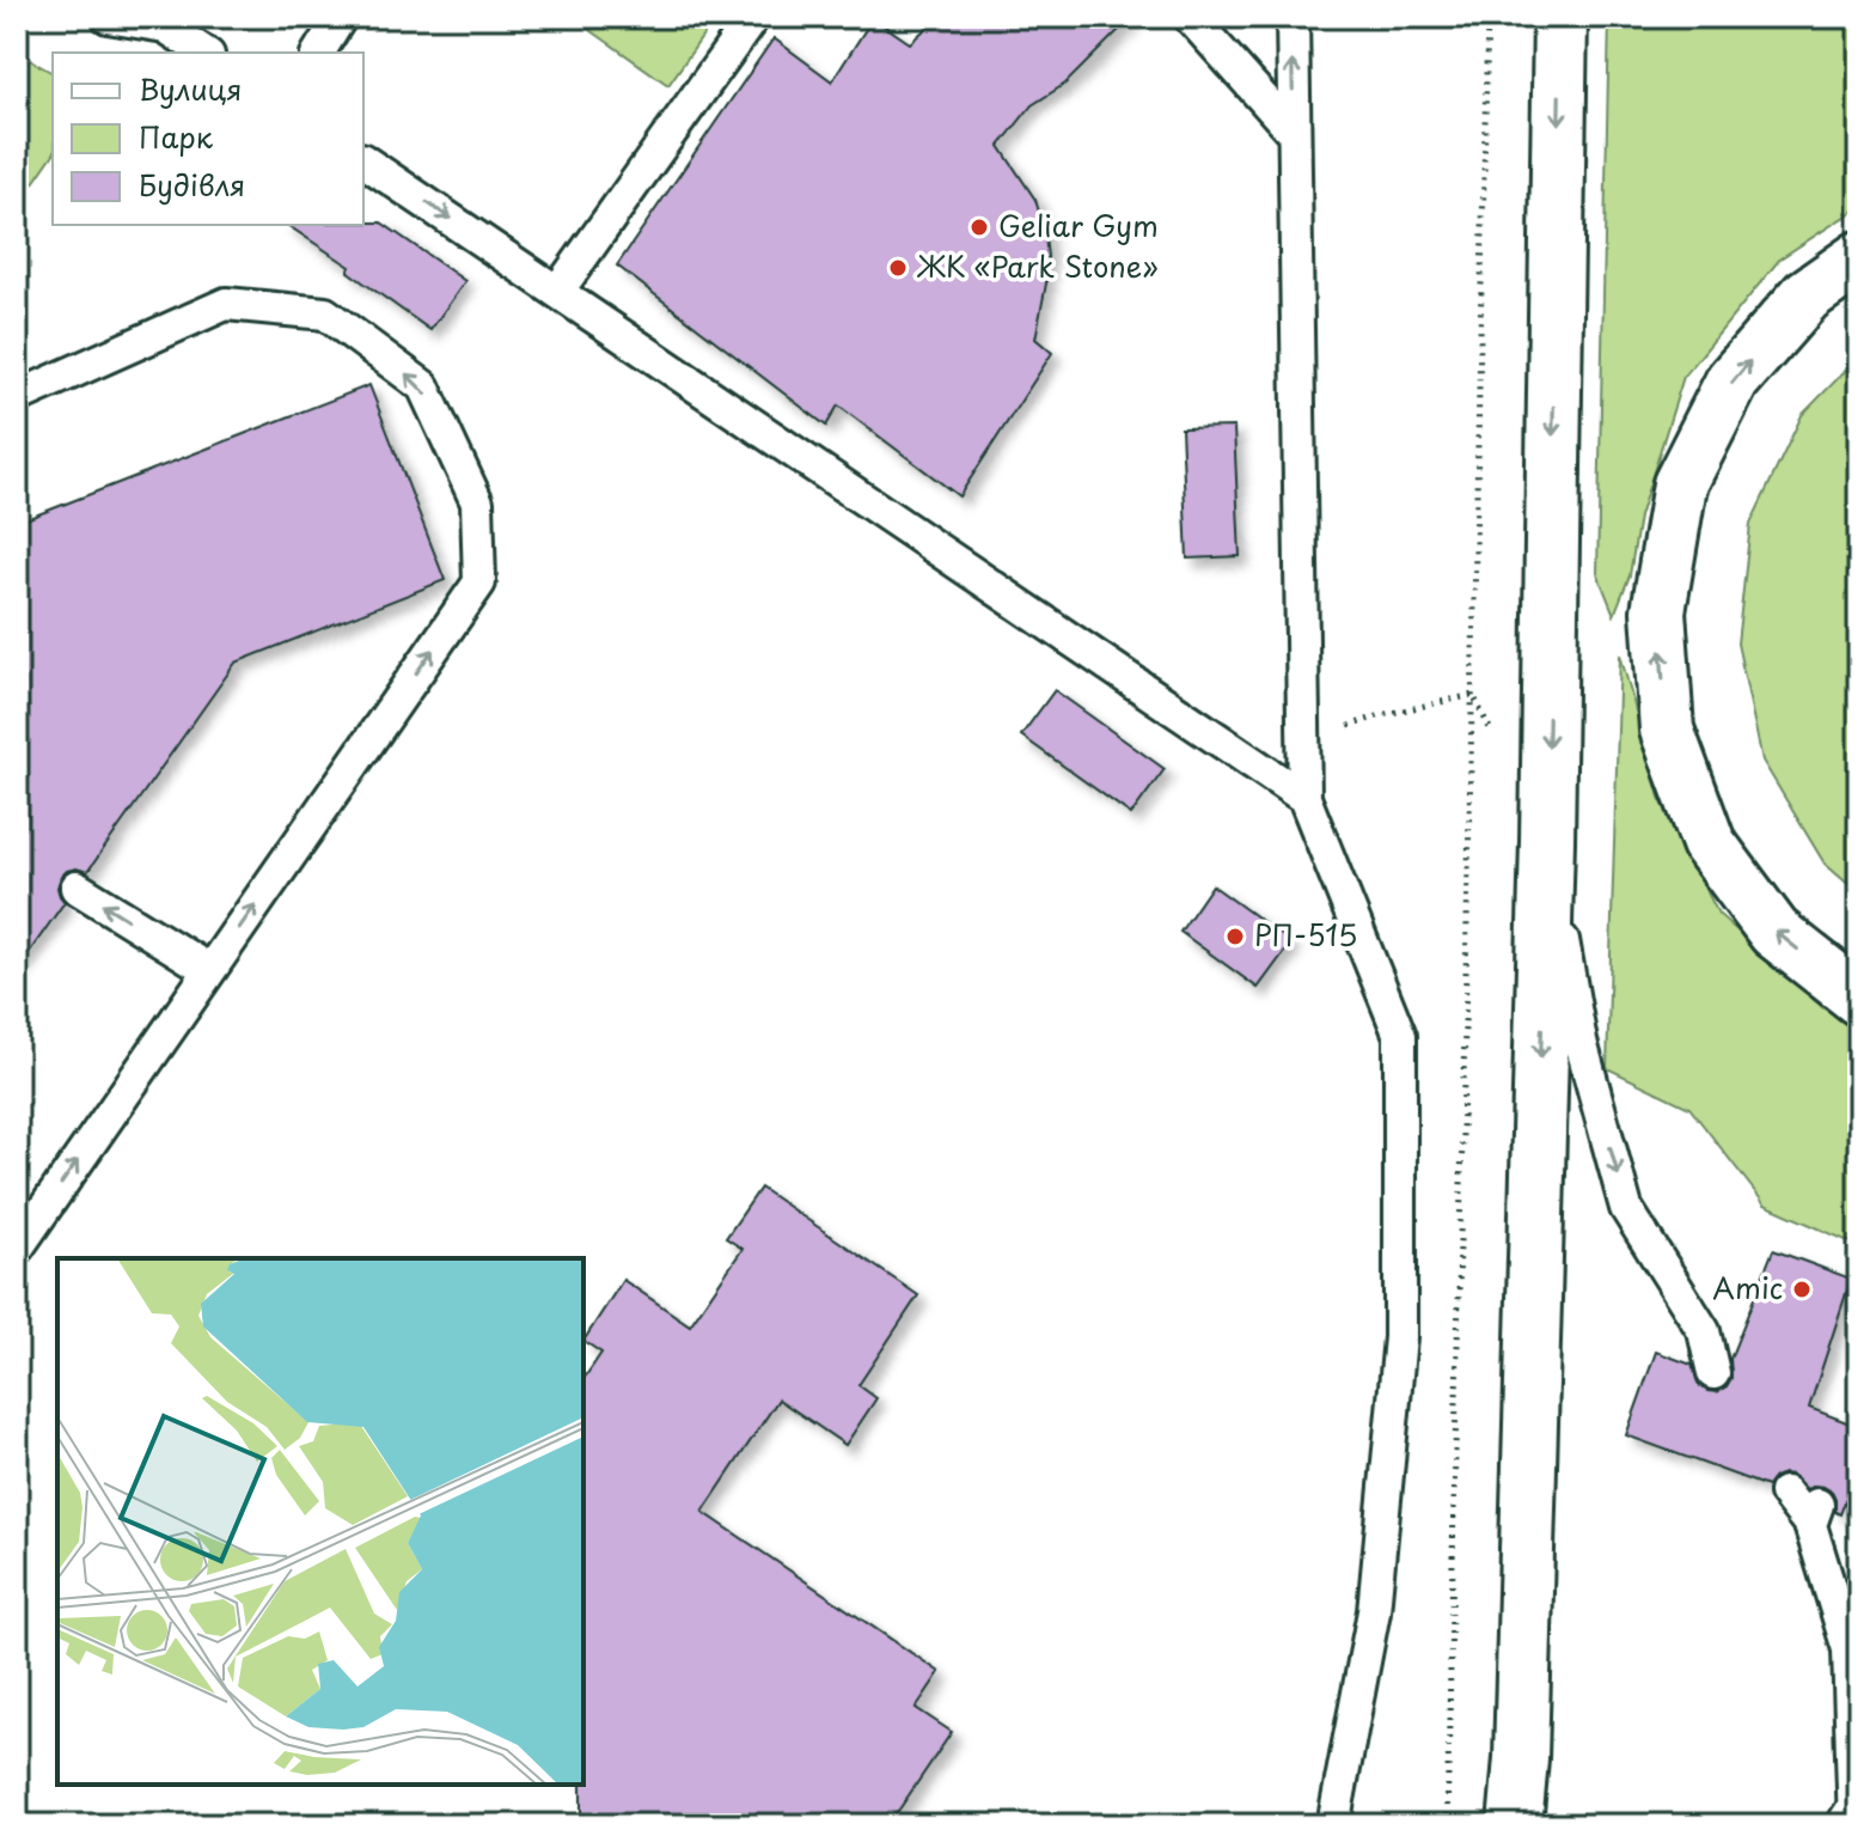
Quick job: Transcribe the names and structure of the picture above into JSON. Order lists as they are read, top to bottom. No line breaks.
{"places":["Geliar Gym","ЖК «Park Stone»","РП-515","Amic"],"legend":["Вулиця","Парк","Будівля"]}
